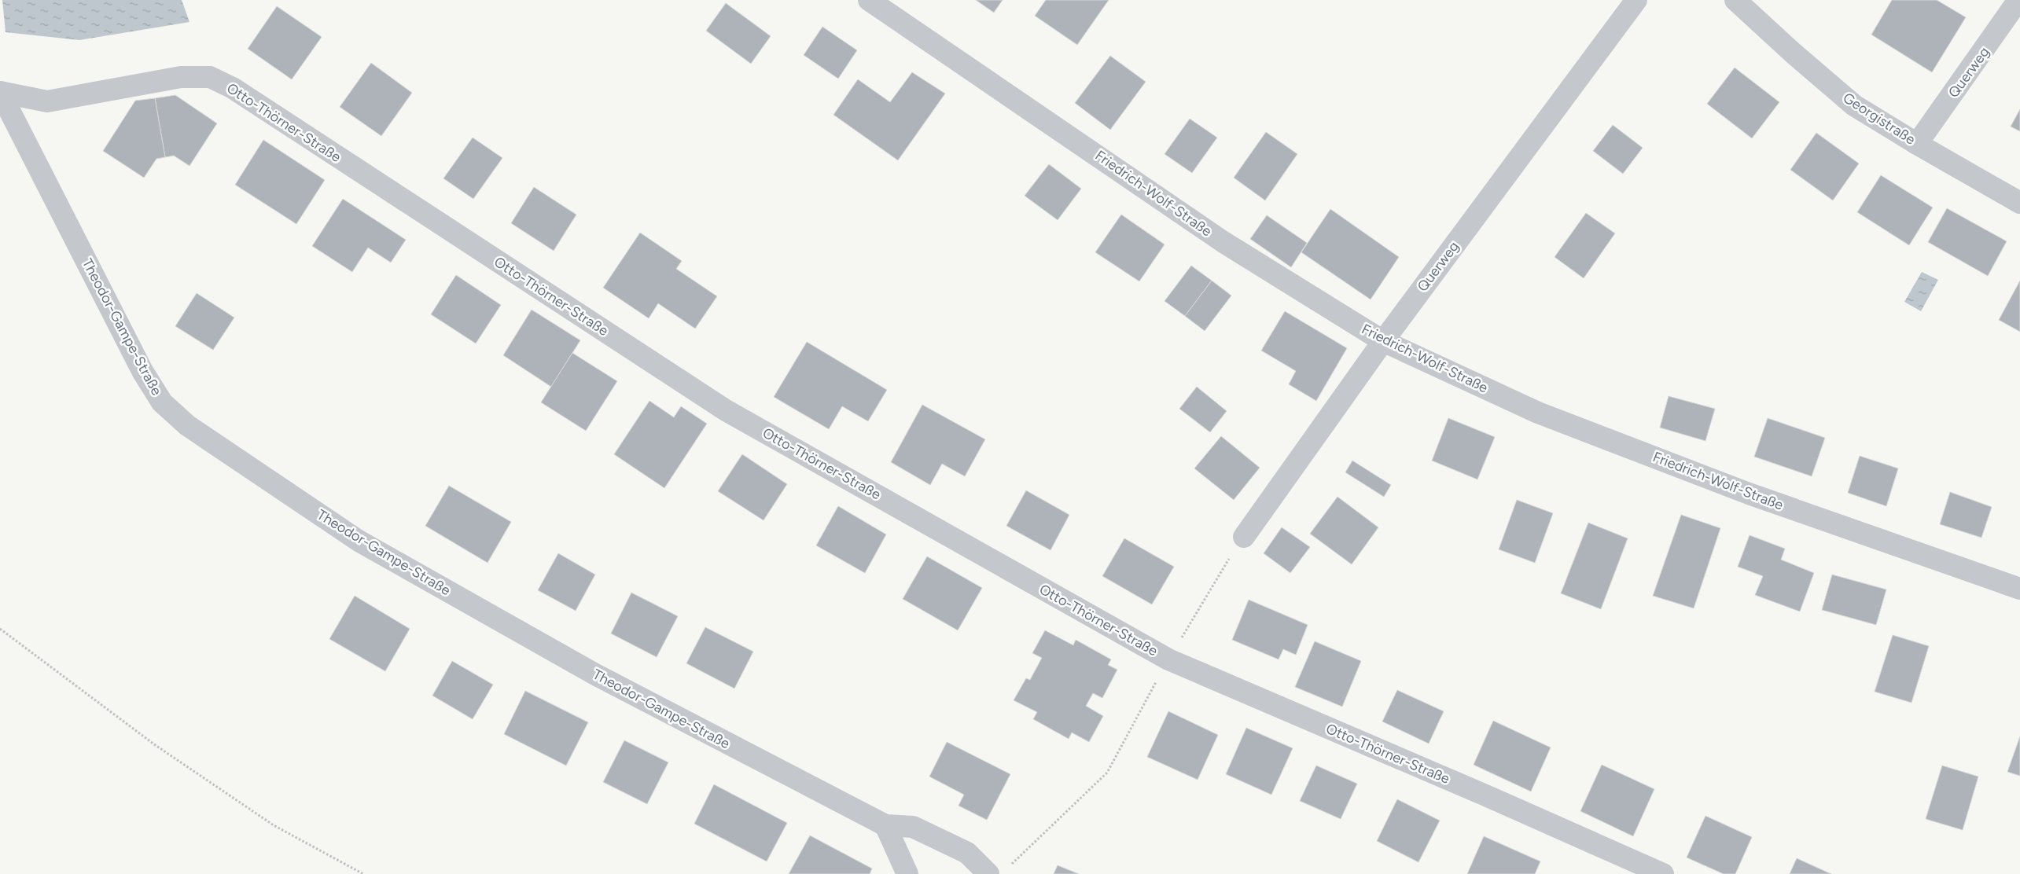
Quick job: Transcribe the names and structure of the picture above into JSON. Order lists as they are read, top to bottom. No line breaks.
{"streets":{"street":["Querweg","Georgistraße","Otto-Thörner-Straße","Friedrich-Wolf-Straße","Theodor-Gampe-Straße"]},"crossings":[["Querweg","Georgistraße"],["Querweg","Friedrich-Wolf-Straße"],["Otto-Thörner-Straße","Theodor-Gampe-Straße"]]}
